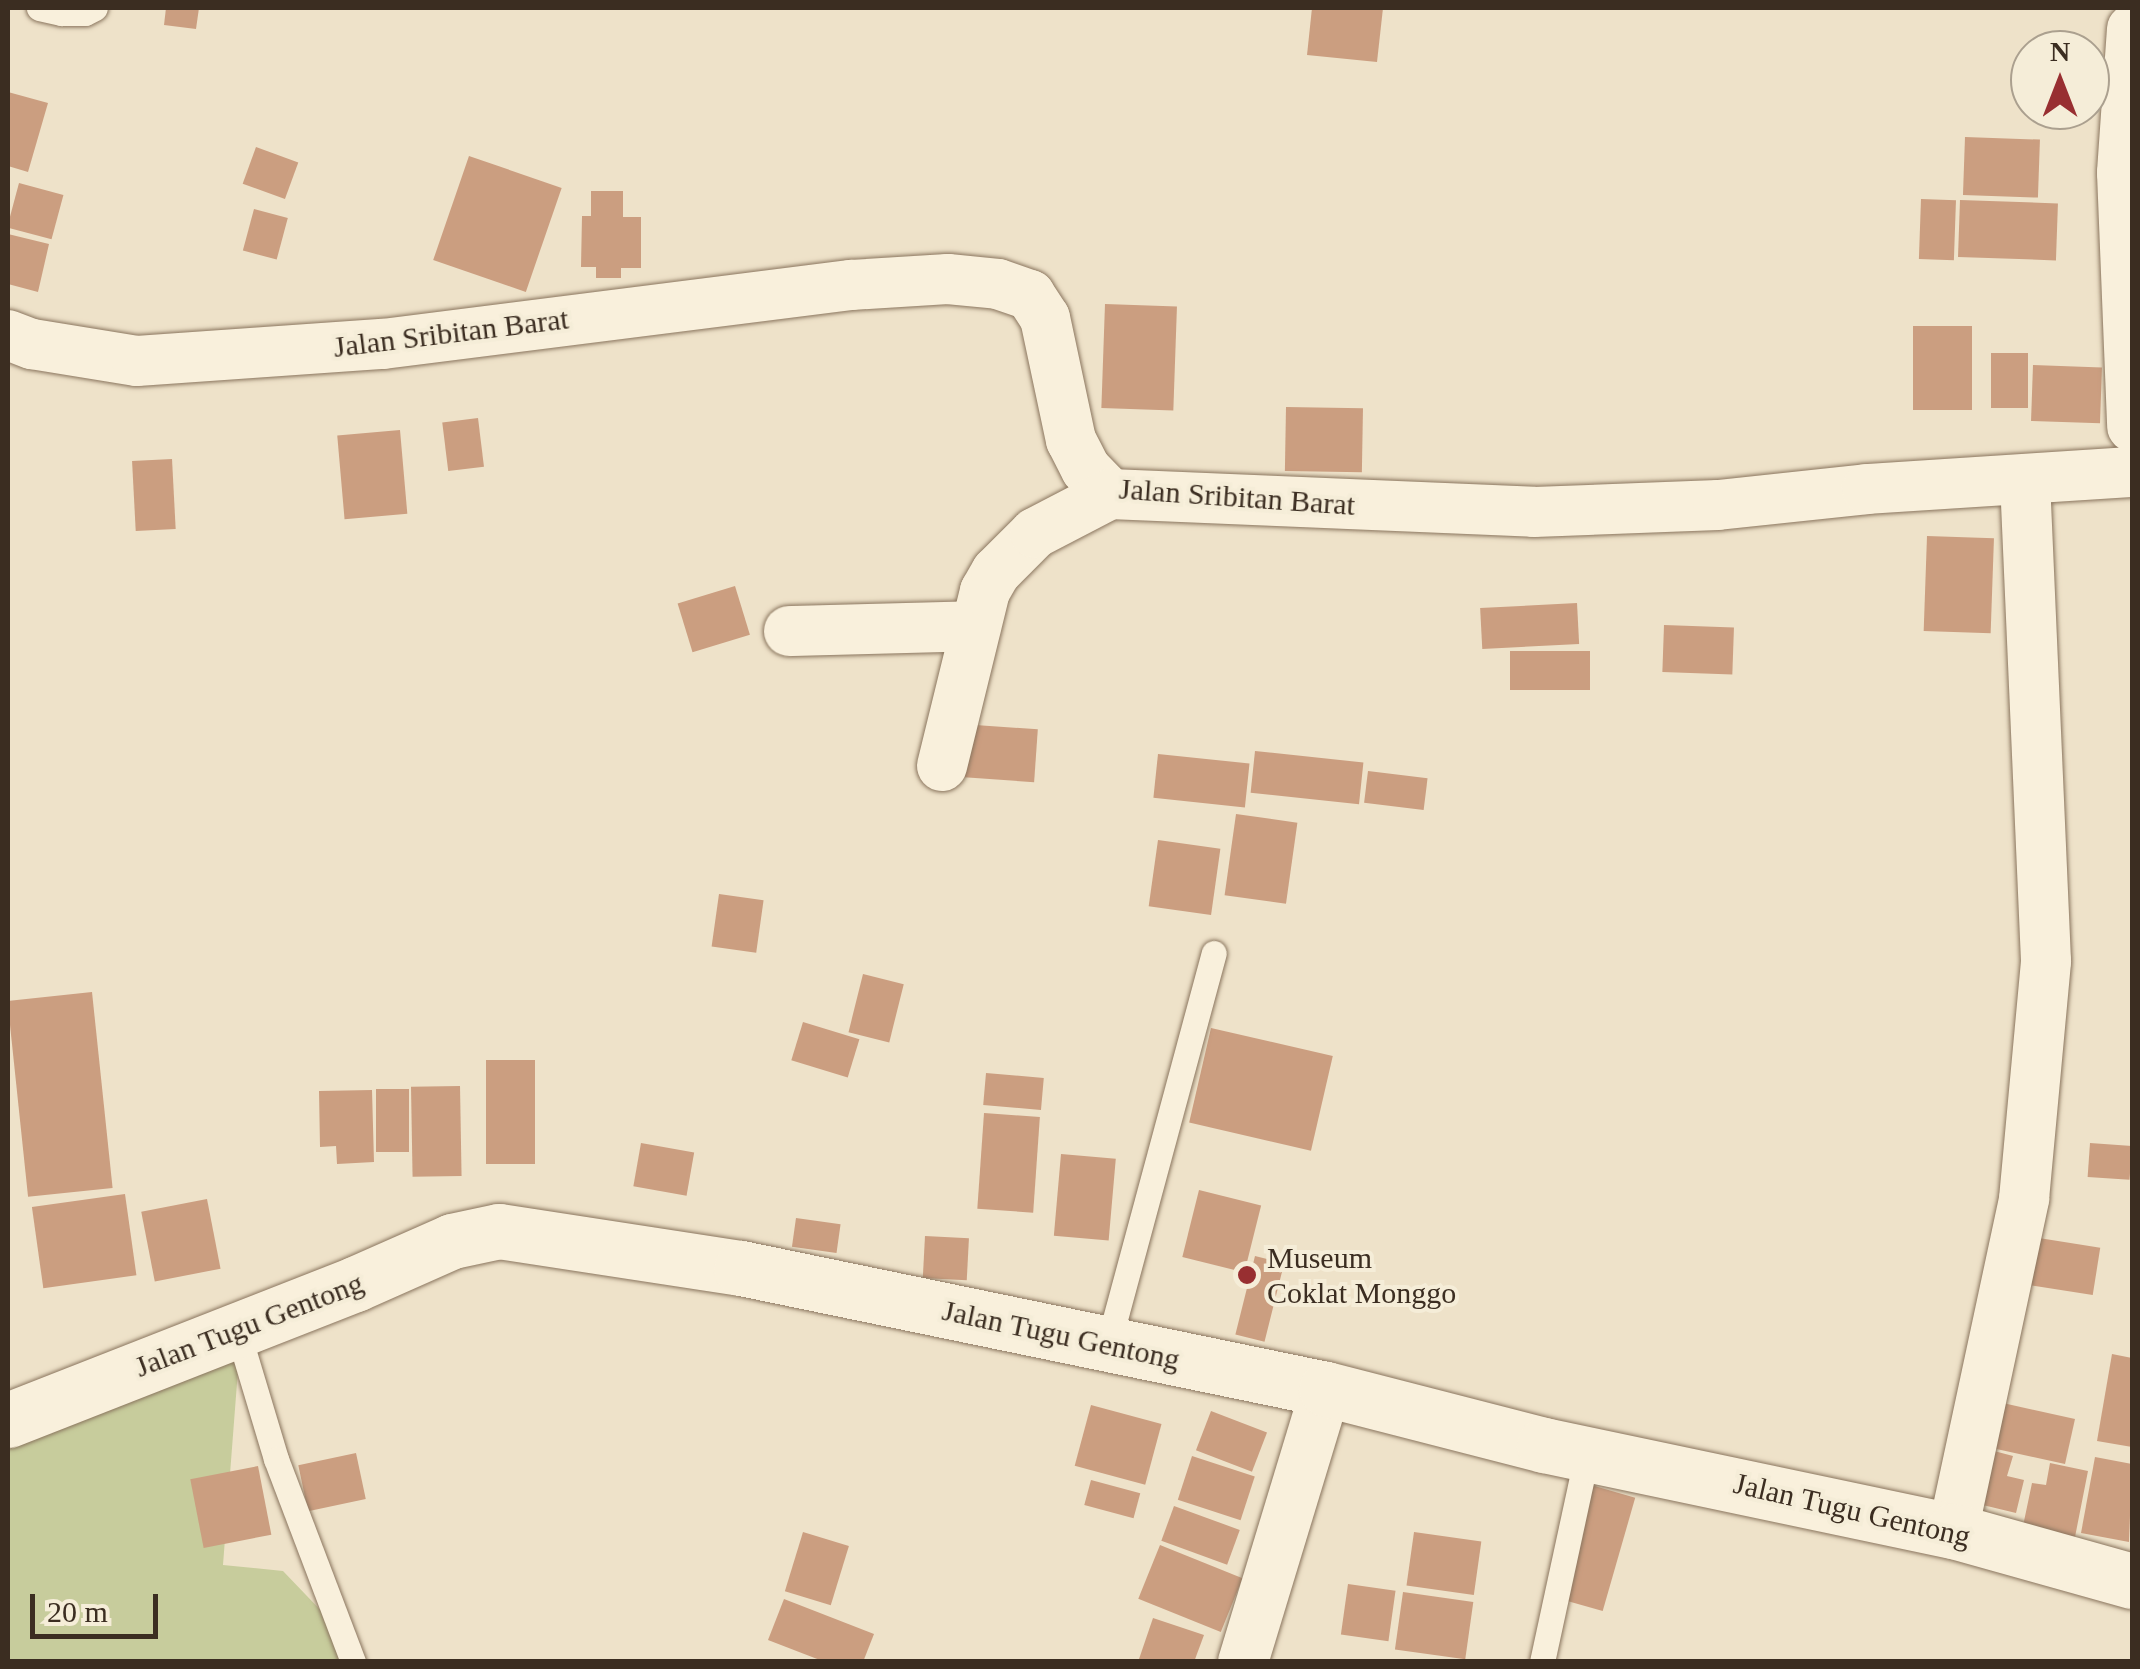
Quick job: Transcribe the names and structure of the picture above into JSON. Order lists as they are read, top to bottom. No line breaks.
{"streets":{"main road":["Jalan Tugu Gentong"],"street":["Jalan Sribitan Barat"]},"places":["Museum Coklat Monggo"],"scale_bar":"20 m","north":"top"}
